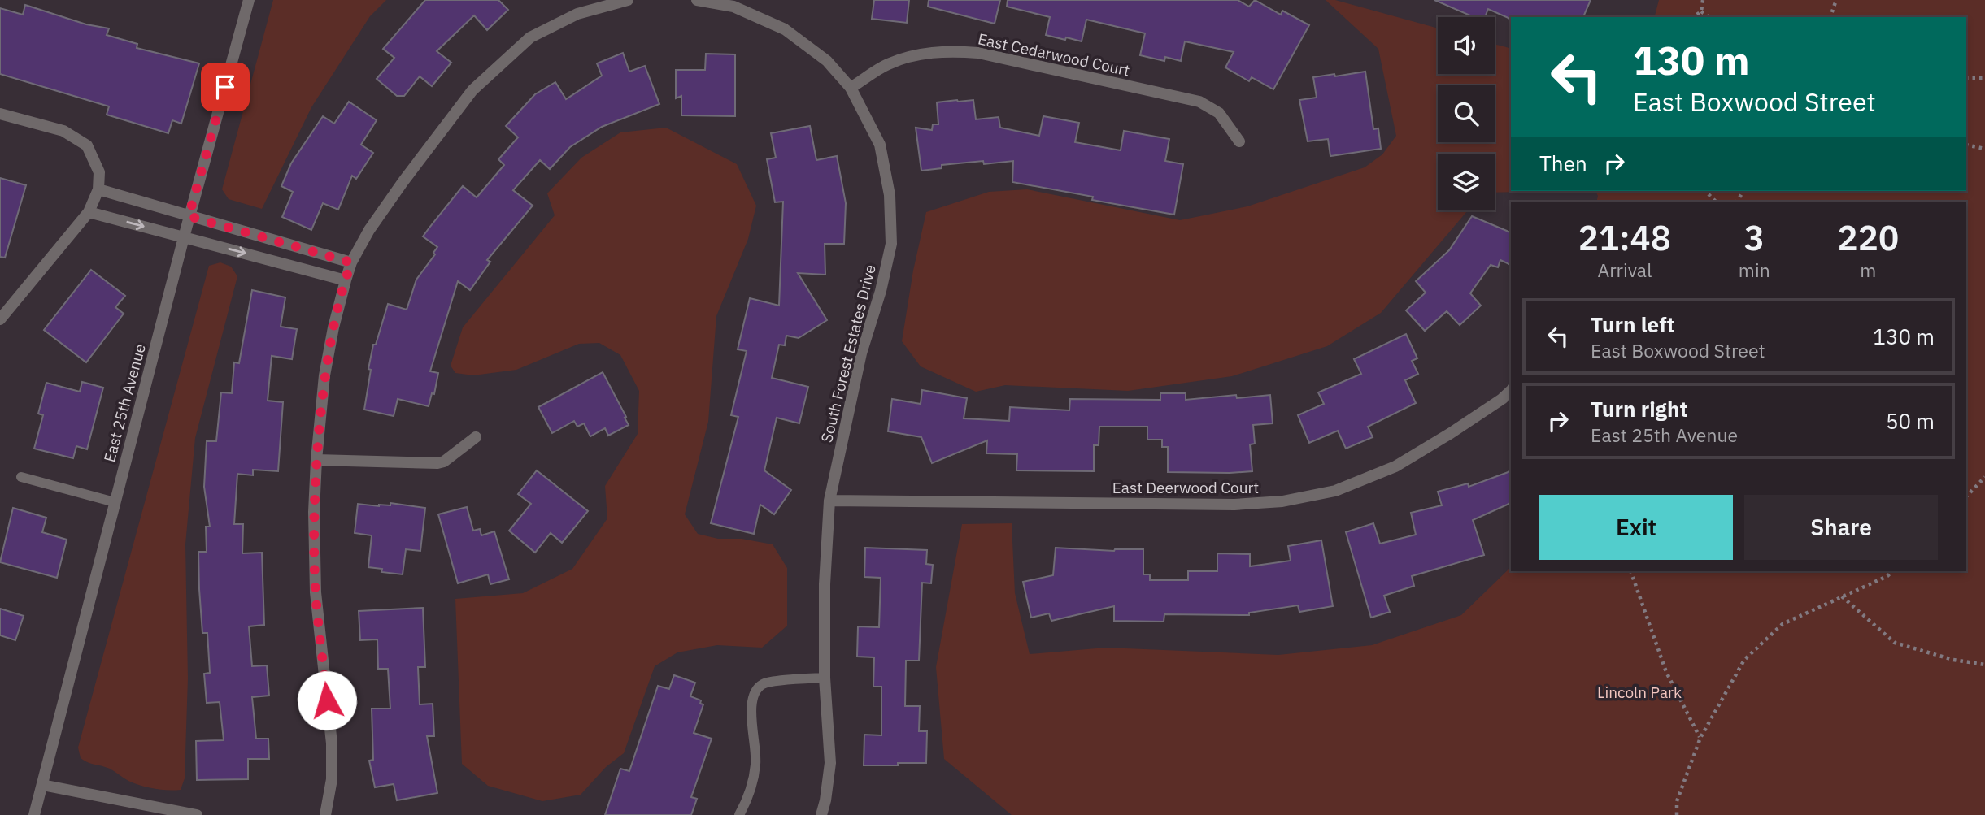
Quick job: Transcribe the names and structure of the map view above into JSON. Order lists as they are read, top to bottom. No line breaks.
{"streets":{"street":["East Cedarwood Court","South Forest Estates Drive","East 25th Avenue","East Deerwood Court"]},"crossings":[["East Cedarwood Court","South Forest Estates Drive"],["South Forest Estates Drive","East Deerwood Court"]],"parks":["Lincoln Park"],"page":{"turn":["130 m","East Boxwood Street"],"then":"Then","eta":["21:48","Arrival","3","min","220","m"],"list":[{"name":"Turn left","note":"East Boxwood Street","value":"130 m"},{"name":"Turn right","note":"East 25th Avenue","value":"50 m"}],"buttons":["Exit","Share"]}}
